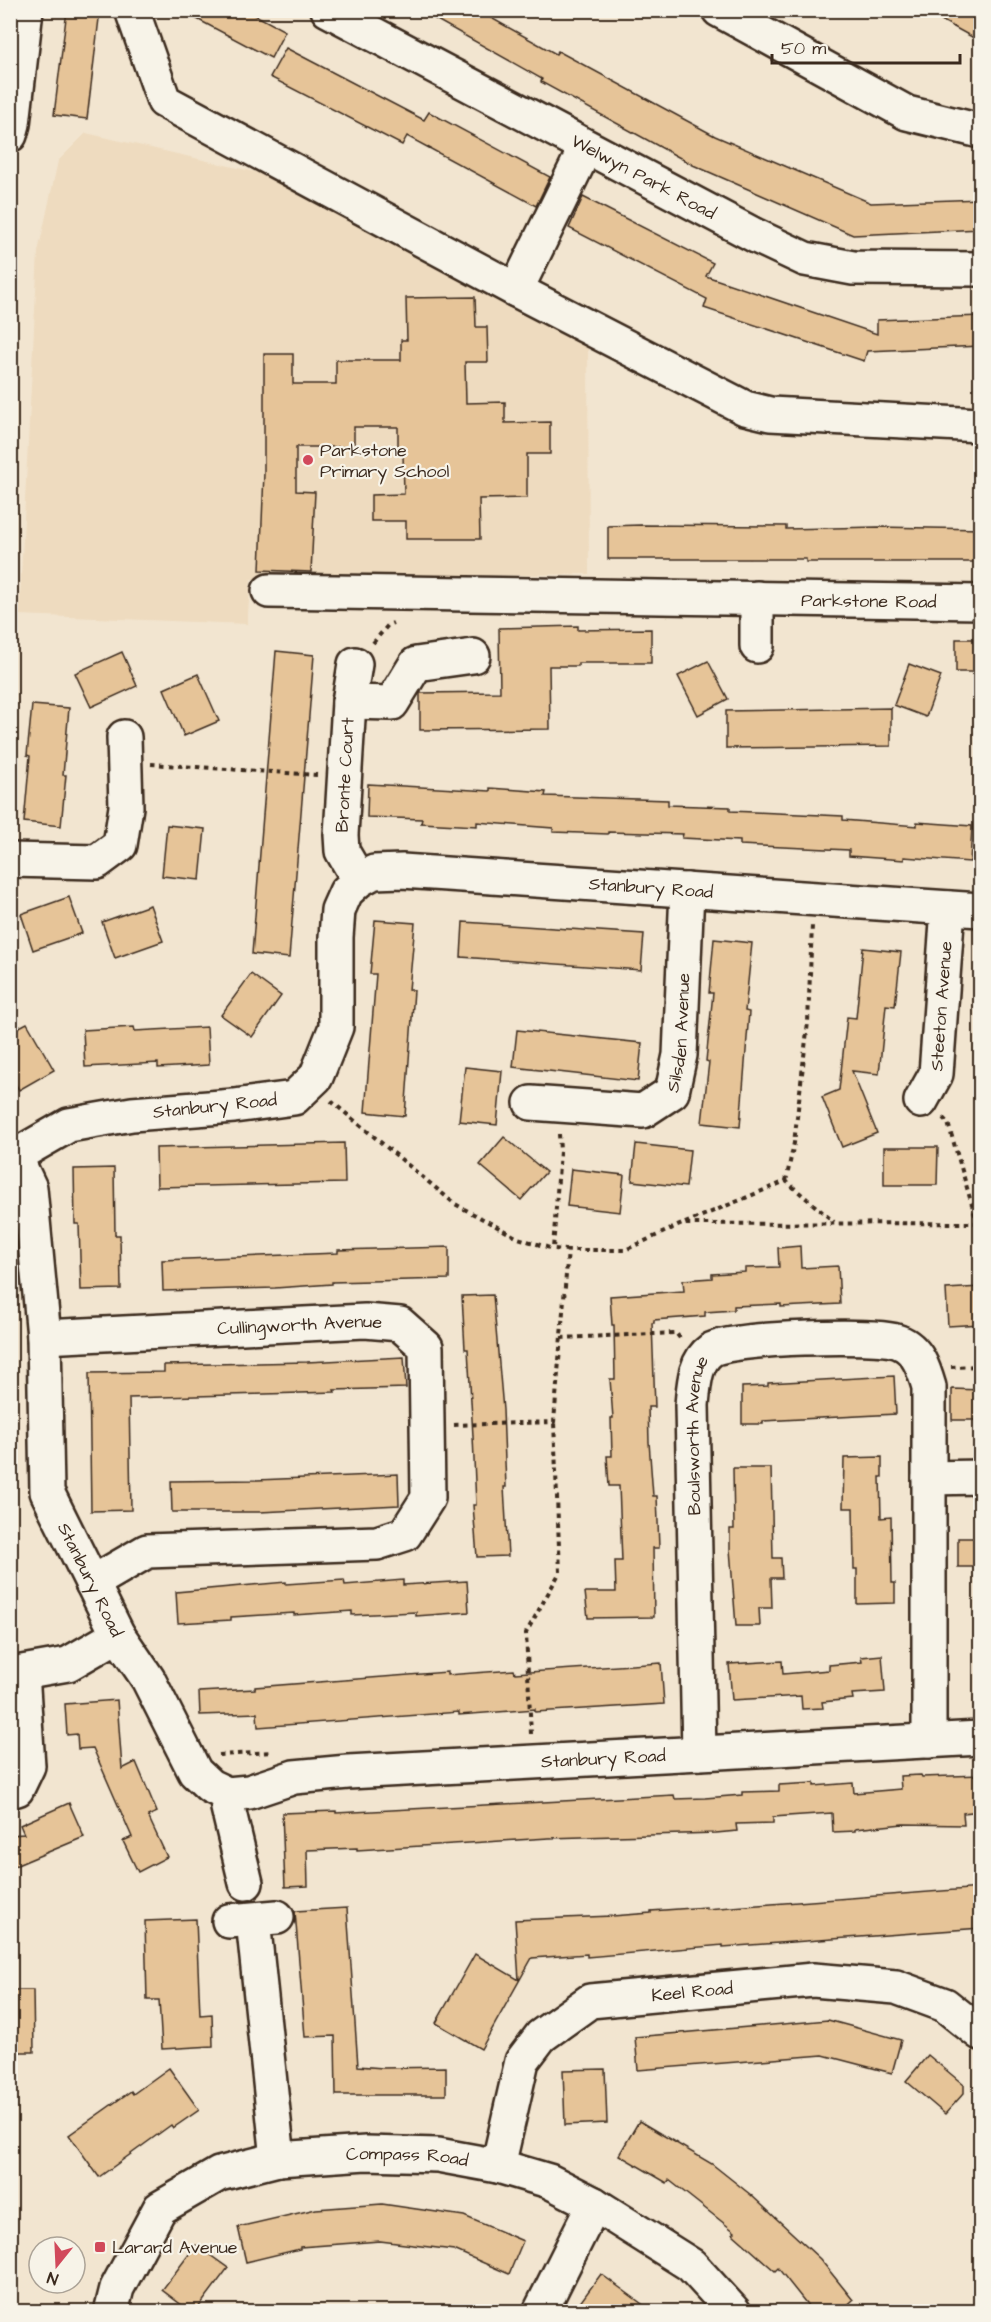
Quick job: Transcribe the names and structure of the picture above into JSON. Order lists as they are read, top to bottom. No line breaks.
{"streets":{"street":["Welwyn Park Road","Parkstone Road","Bronte Court","Stanbury Road","Steeton Avenue","Silsden Avenue","Cullingworth Avenue","Boulsworth Avenue","Keel Road","Compass Road"]},"crossings":[["Bronte Court","Stanbury Road"],["Stanbury Road","Steeton Avenue"],["Stanbury Road","Silsden Avenue"],["Stanbury Road","Cullingworth Avenue"],["Stanbury Road","Boulsworth Avenue"],["Keel Road","Compass Road"]],"places":{"other":["Parkstone Primary School"],"transit":["Larard Avenue"]},"scale_bar":"50 m","north":"bottom"}
